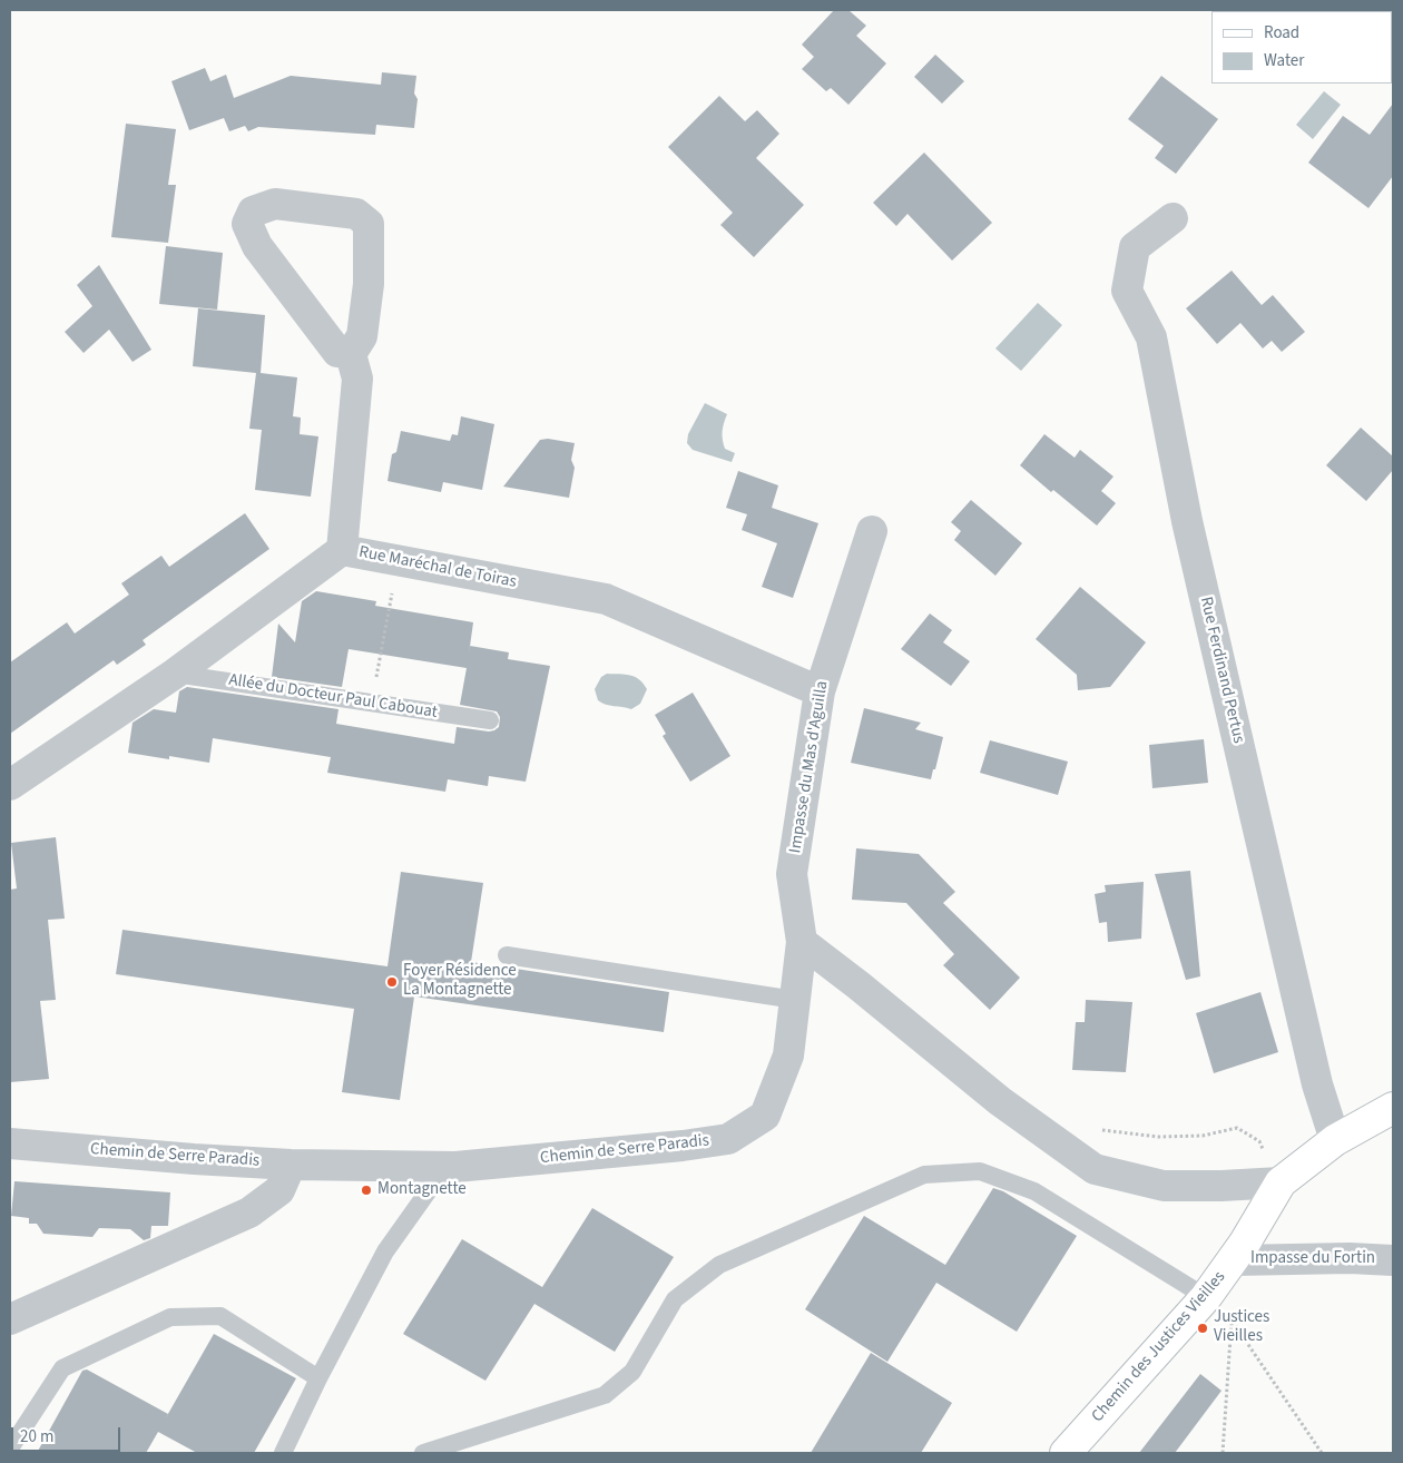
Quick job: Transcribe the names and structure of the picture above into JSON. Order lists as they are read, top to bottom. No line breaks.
{"streets":{"street":["Rue Maréchal de Toiras","Rue Ferdinand Pertus","Impasse du Mas d'Aguilla","Chemin de Serre Paradis","Impasse du Fortin","Chemin des Justices Vieilles"],"lane":["Allée du Docteur Paul Cabouat"]},"crossings":[["Rue Maréchal de Toiras","Allée du Docteur Paul Cabouat"],["Rue Maréchal de Toiras","Impasse du Mas d'Aguilla"],["Rue Ferdinand Pertus","Chemin des Justices Vieilles"],["Impasse du Mas d'Aguilla","Chemin de Serre Paradis"],["Impasse du Fortin","Chemin des Justices Vieilles"]],"places":["Foyer Résidence La Montagnette","Montagnette","Justices Vieilles"],"legend":["Road","Water"],"scale_bar":"20 m"}
